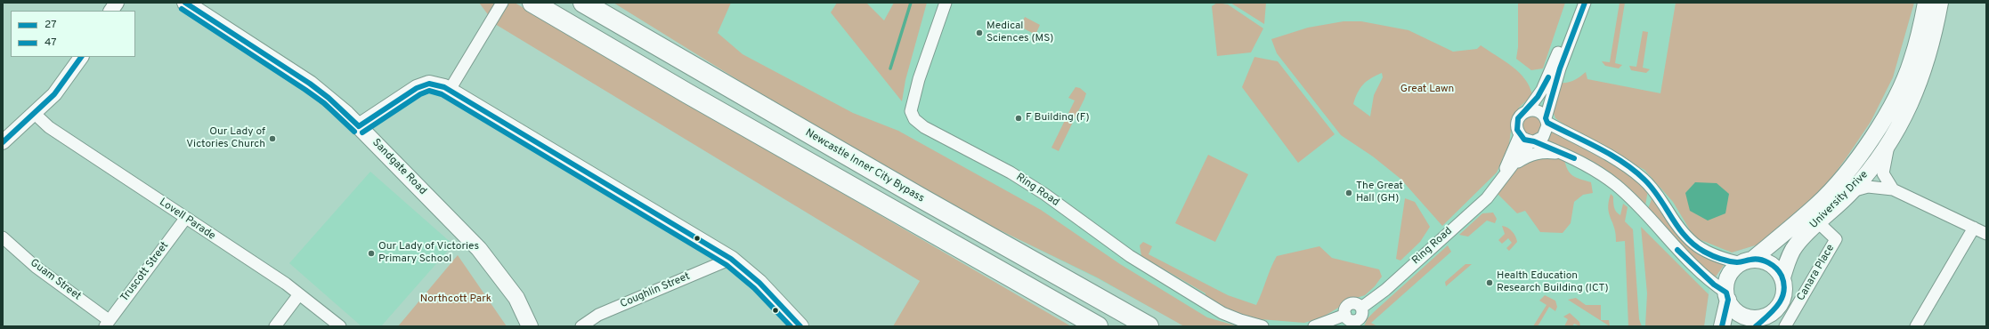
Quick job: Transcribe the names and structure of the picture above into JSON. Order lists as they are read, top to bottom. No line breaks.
{"streets":{"highway":["Newcastle Inner City Bypass"],"main road":["Sandgate Road","University Drive"],"street":["Ring Road","Lovell Parade","Truscott Street","Canara Place","Guam Street","Coughlin Street"]},"crossings":[["University Drive","Canara Place"],["Lovell Parade","Truscott Street"],["Truscott Street","Guam Street"]],"parks":["Great Lawn","Northcott Park"],"places":["Medical Sciences (MS)","F Building (F)","Our Lady of Victories Church","The Great Hall (GH)","Our Lady of Victories Primary School","Health Education Research Building (ICT)"],"lines":["transit line 27","transit line 47"],"legend":["27","47"]}
